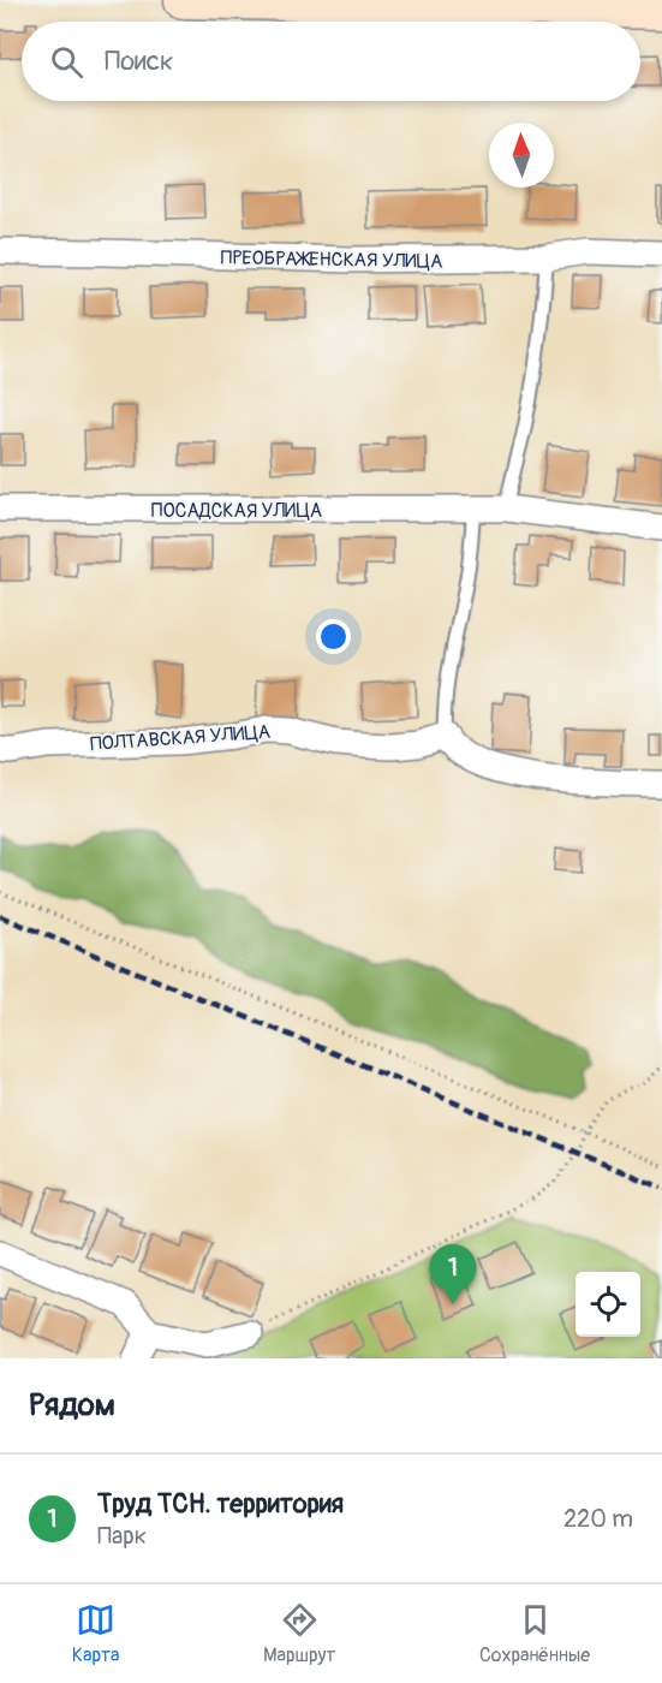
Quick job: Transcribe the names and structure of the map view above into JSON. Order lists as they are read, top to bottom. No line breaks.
{"streets":{"street":["ПРЕОБРАЖЕНСКАЯ УЛИЦА","ПОСАДСКАЯ УЛИЦА","ПОЛТАВСКАЯ УЛИЦА"]},"north":"top","page":{"search":"Поиск","pins":"1","heading":"Рядом","list":[{"mark":"1","name":"Труд ТСН. территория","note":"Парк","value":"220 m"}],"nav":["Карта","Маршрут","Сохранённые"]}}
